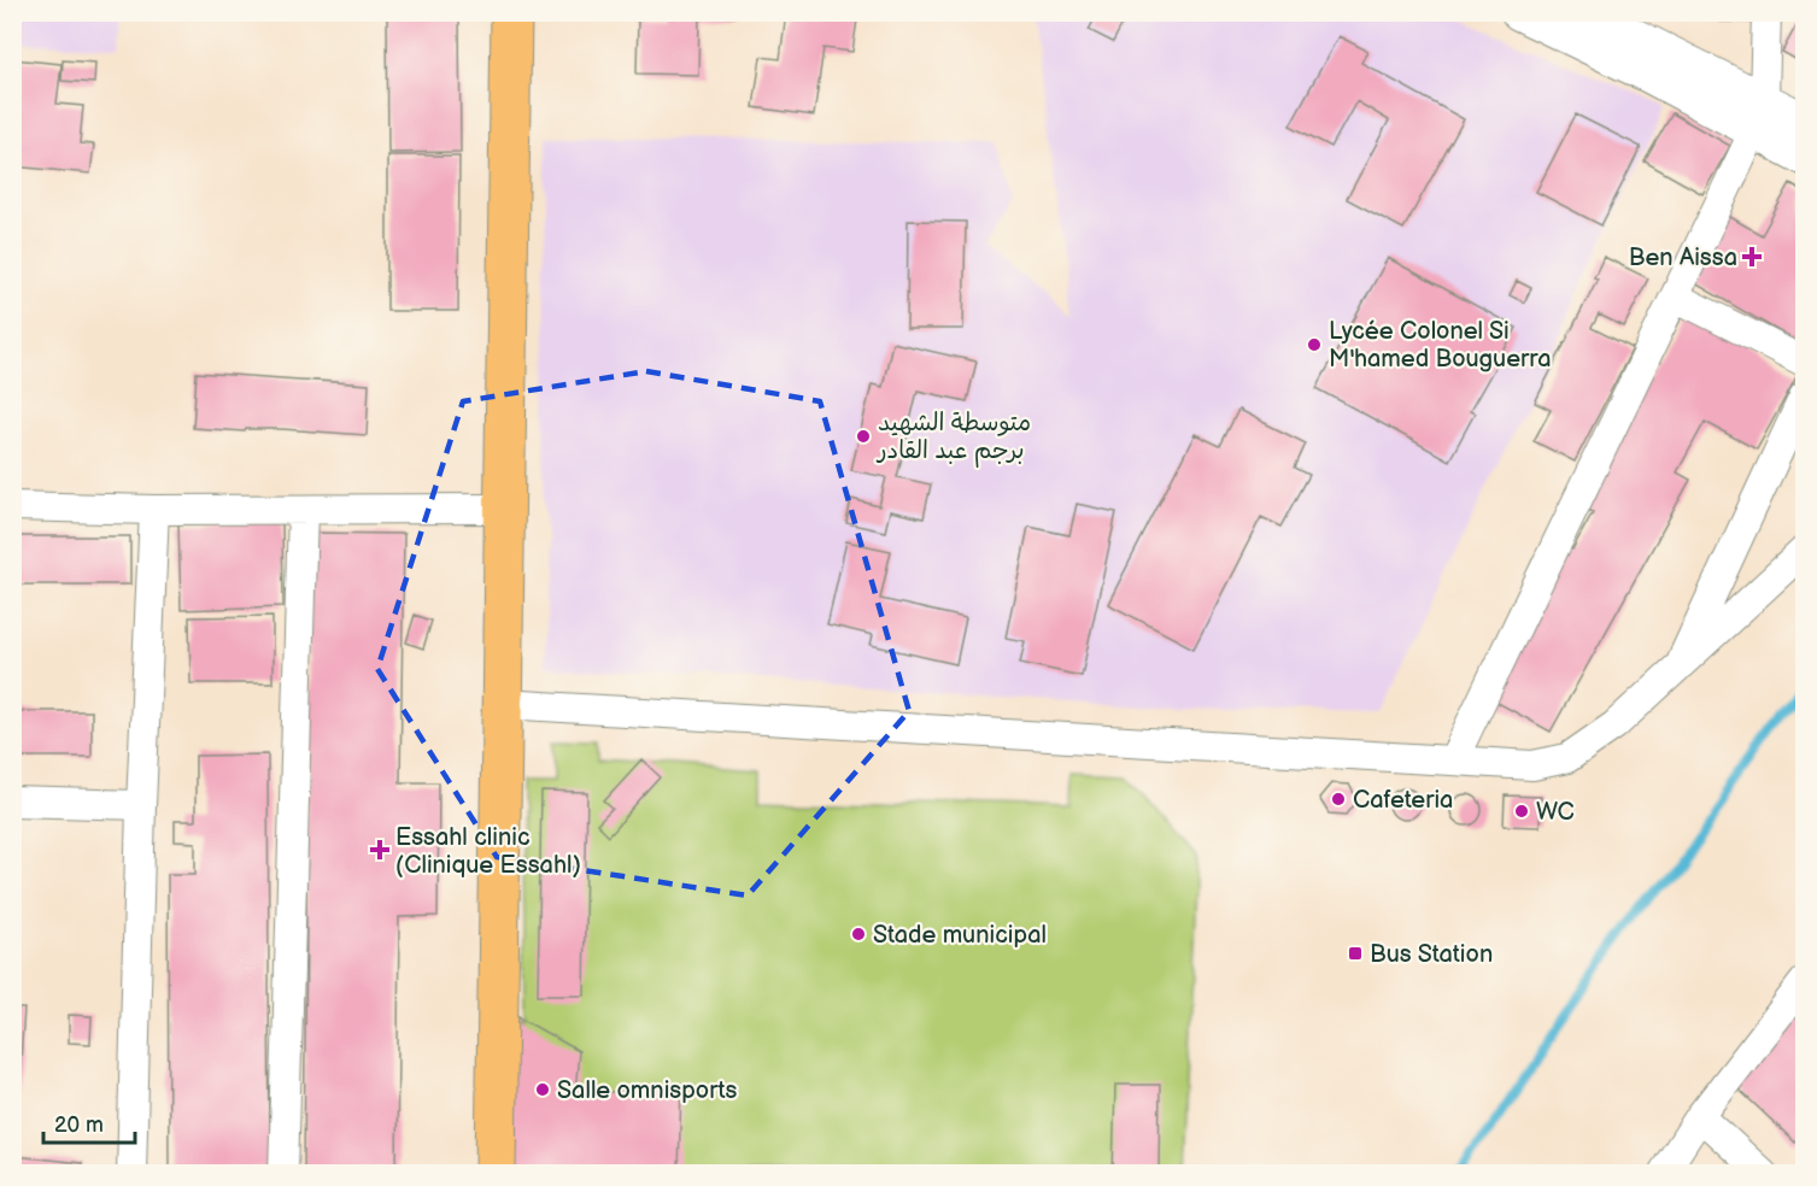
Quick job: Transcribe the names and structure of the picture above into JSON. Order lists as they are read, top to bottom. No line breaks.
{"places":{"health":["Ben Aissa","Essahl clinic (Clinique Essahl)"],"other":["Lycée Colonel Si M'hamed Bouguerra","متوسطة الشهيد برجم عبد القادر","Cafeteria","WC","Stade municipal","Salle omnisports"],"transit":["Bus Station"]},"scale_bar":"20 m"}
